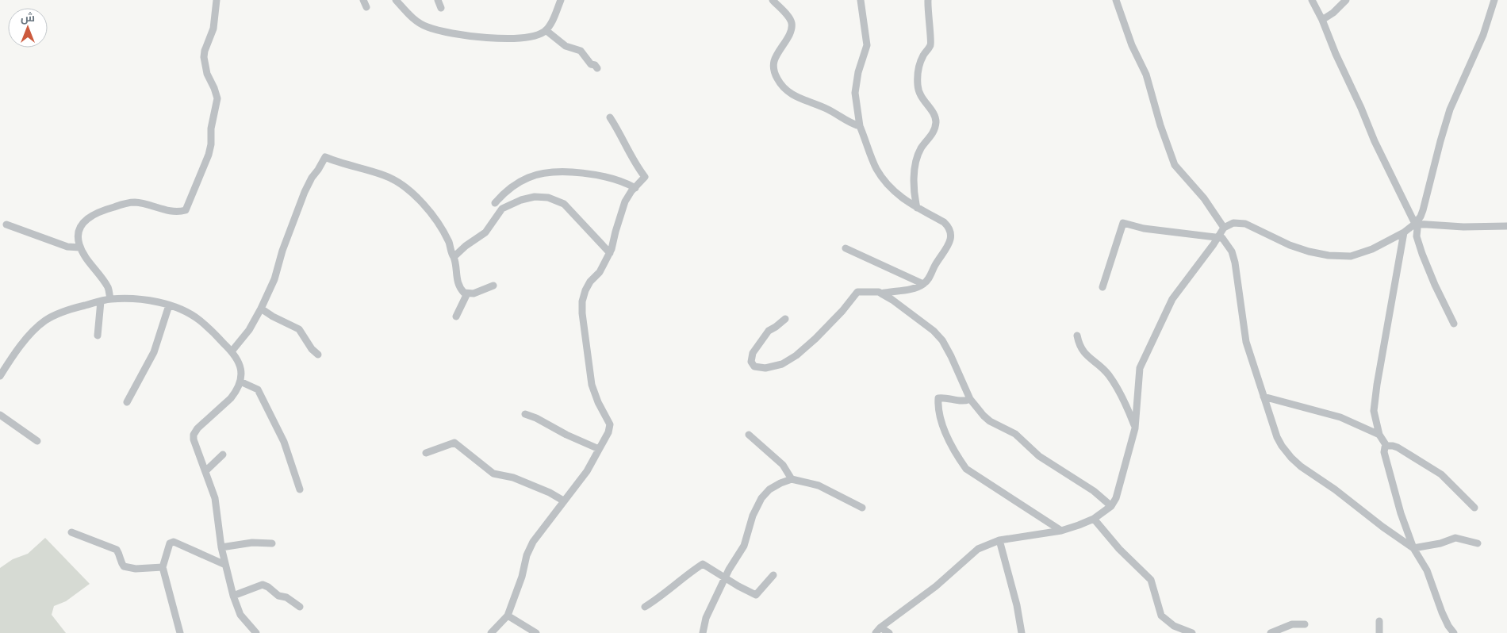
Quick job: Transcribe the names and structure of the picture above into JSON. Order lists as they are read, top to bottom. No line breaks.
{"north":"top"}
